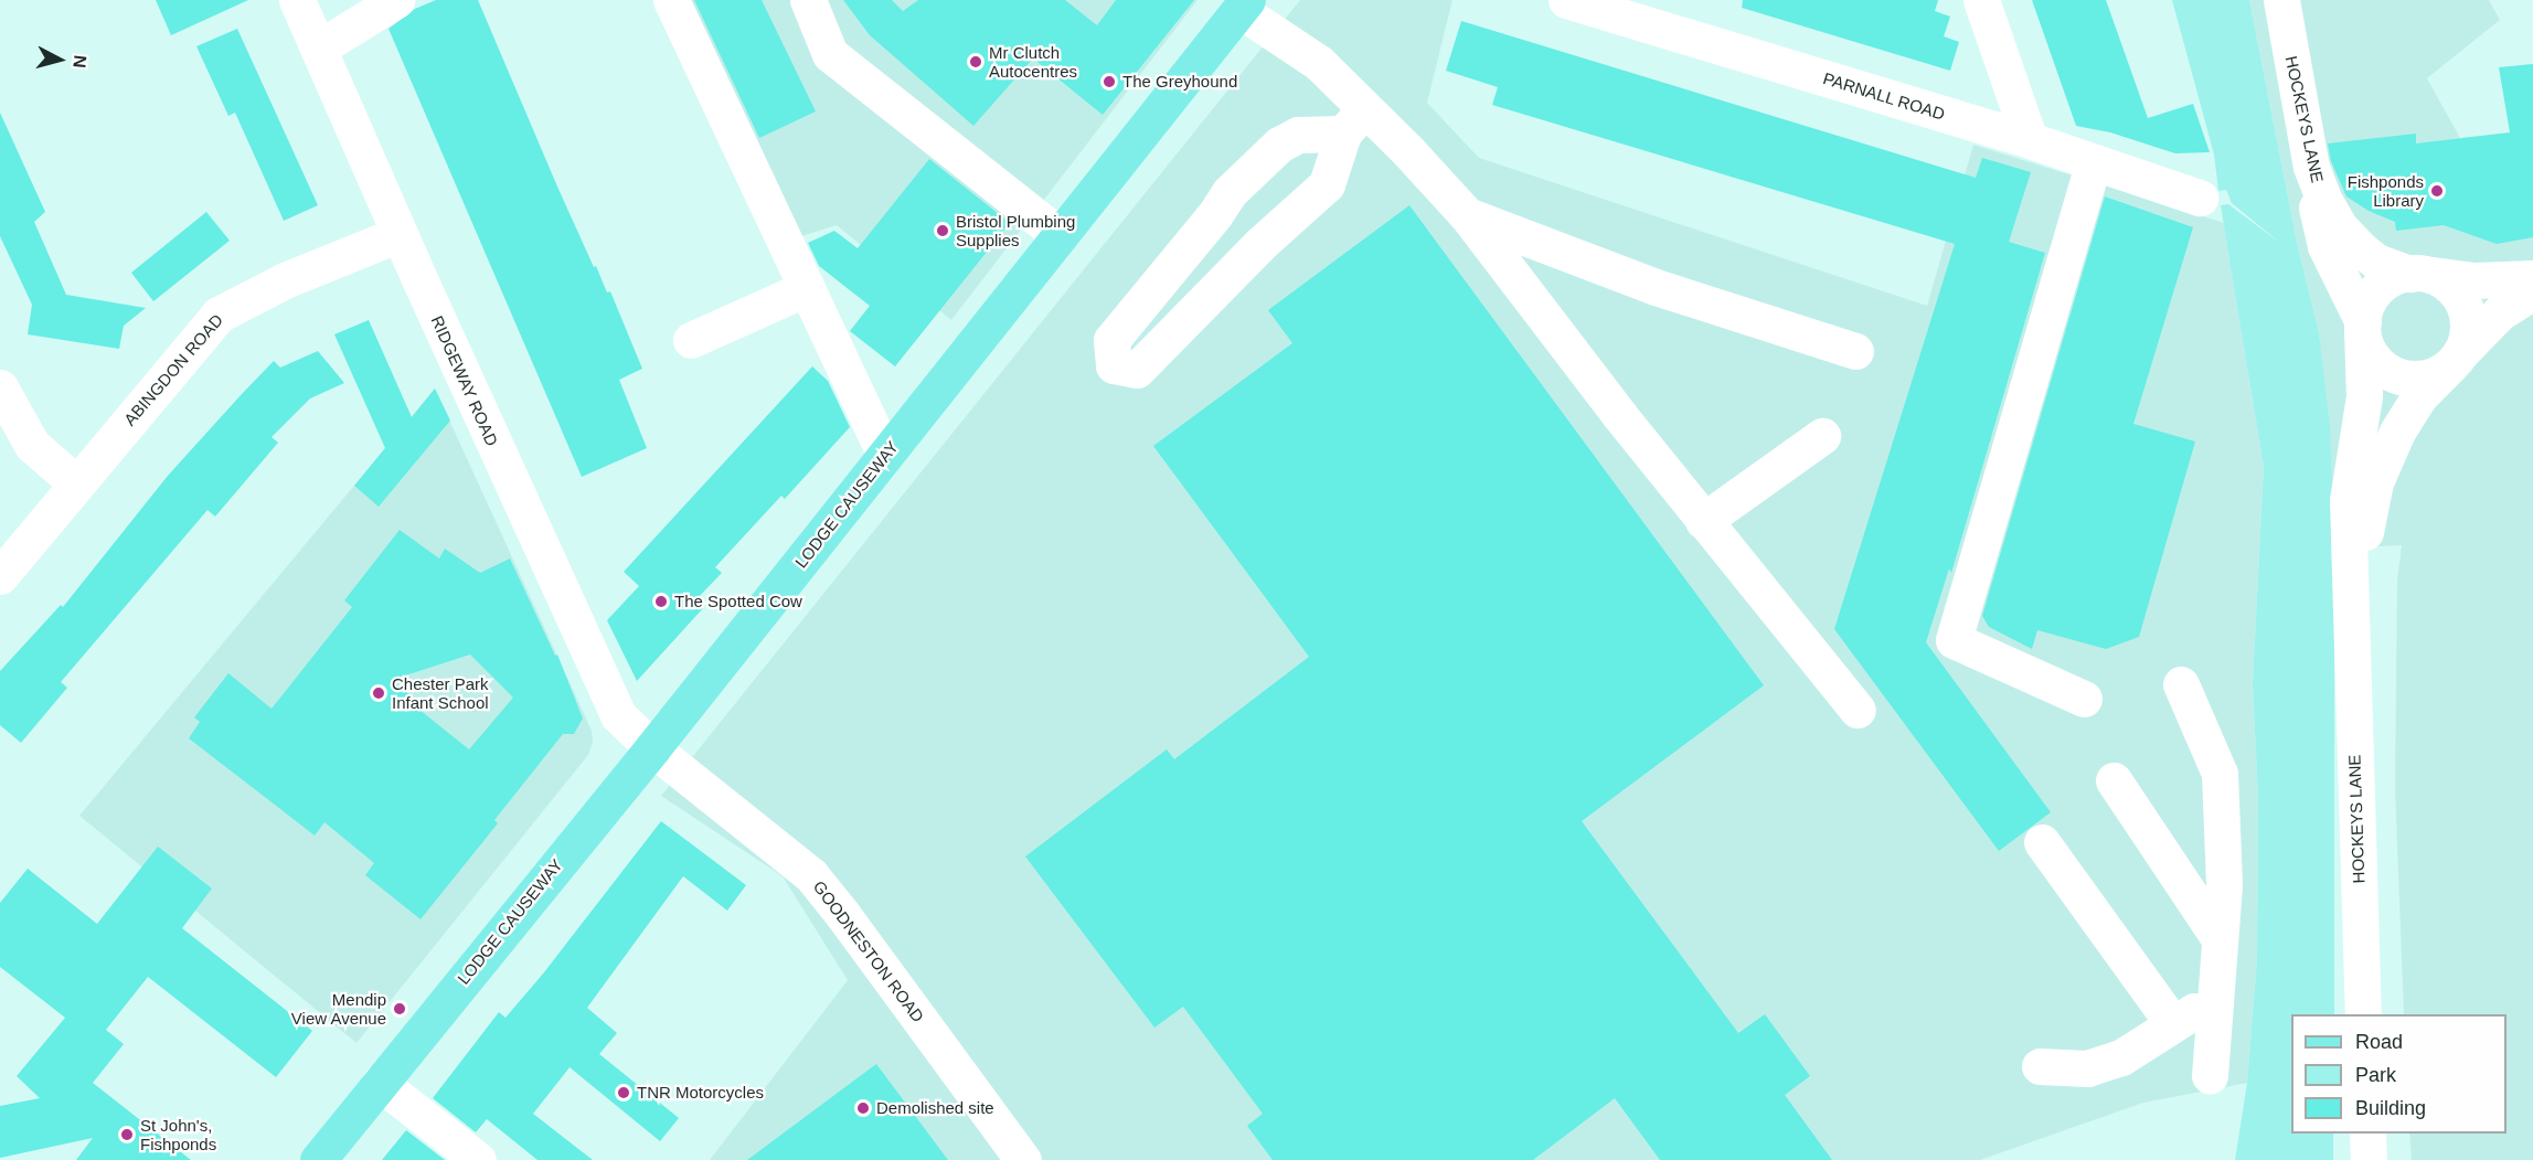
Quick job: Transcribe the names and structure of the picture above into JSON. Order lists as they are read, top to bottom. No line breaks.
{"streets":{"main road":["LODGE CAUSEWAY"],"street":["PARNALL ROAD","HOCKEYS LANE","ABINGDON ROAD","RIDGEWAY ROAD","GOODNESTON ROAD"]},"crossings":[["ABINGDON ROAD","RIDGEWAY ROAD"],["RIDGEWAY ROAD","LODGE CAUSEWAY"],["RIDGEWAY ROAD","GOODNESTON ROAD"],["LODGE CAUSEWAY","GOODNESTON ROAD"]],"places":["Mr Clutch Autocentres","The Greyhound","Fishponds Library","Bristol Plumbing Supplies","The Spotted Cow","Chester Park Infant School","Mendip View Avenue","TNR Motorcycles","Demolished site","St John's, Fishponds"],"legend":["Road","Park","Building"],"north":"right"}
